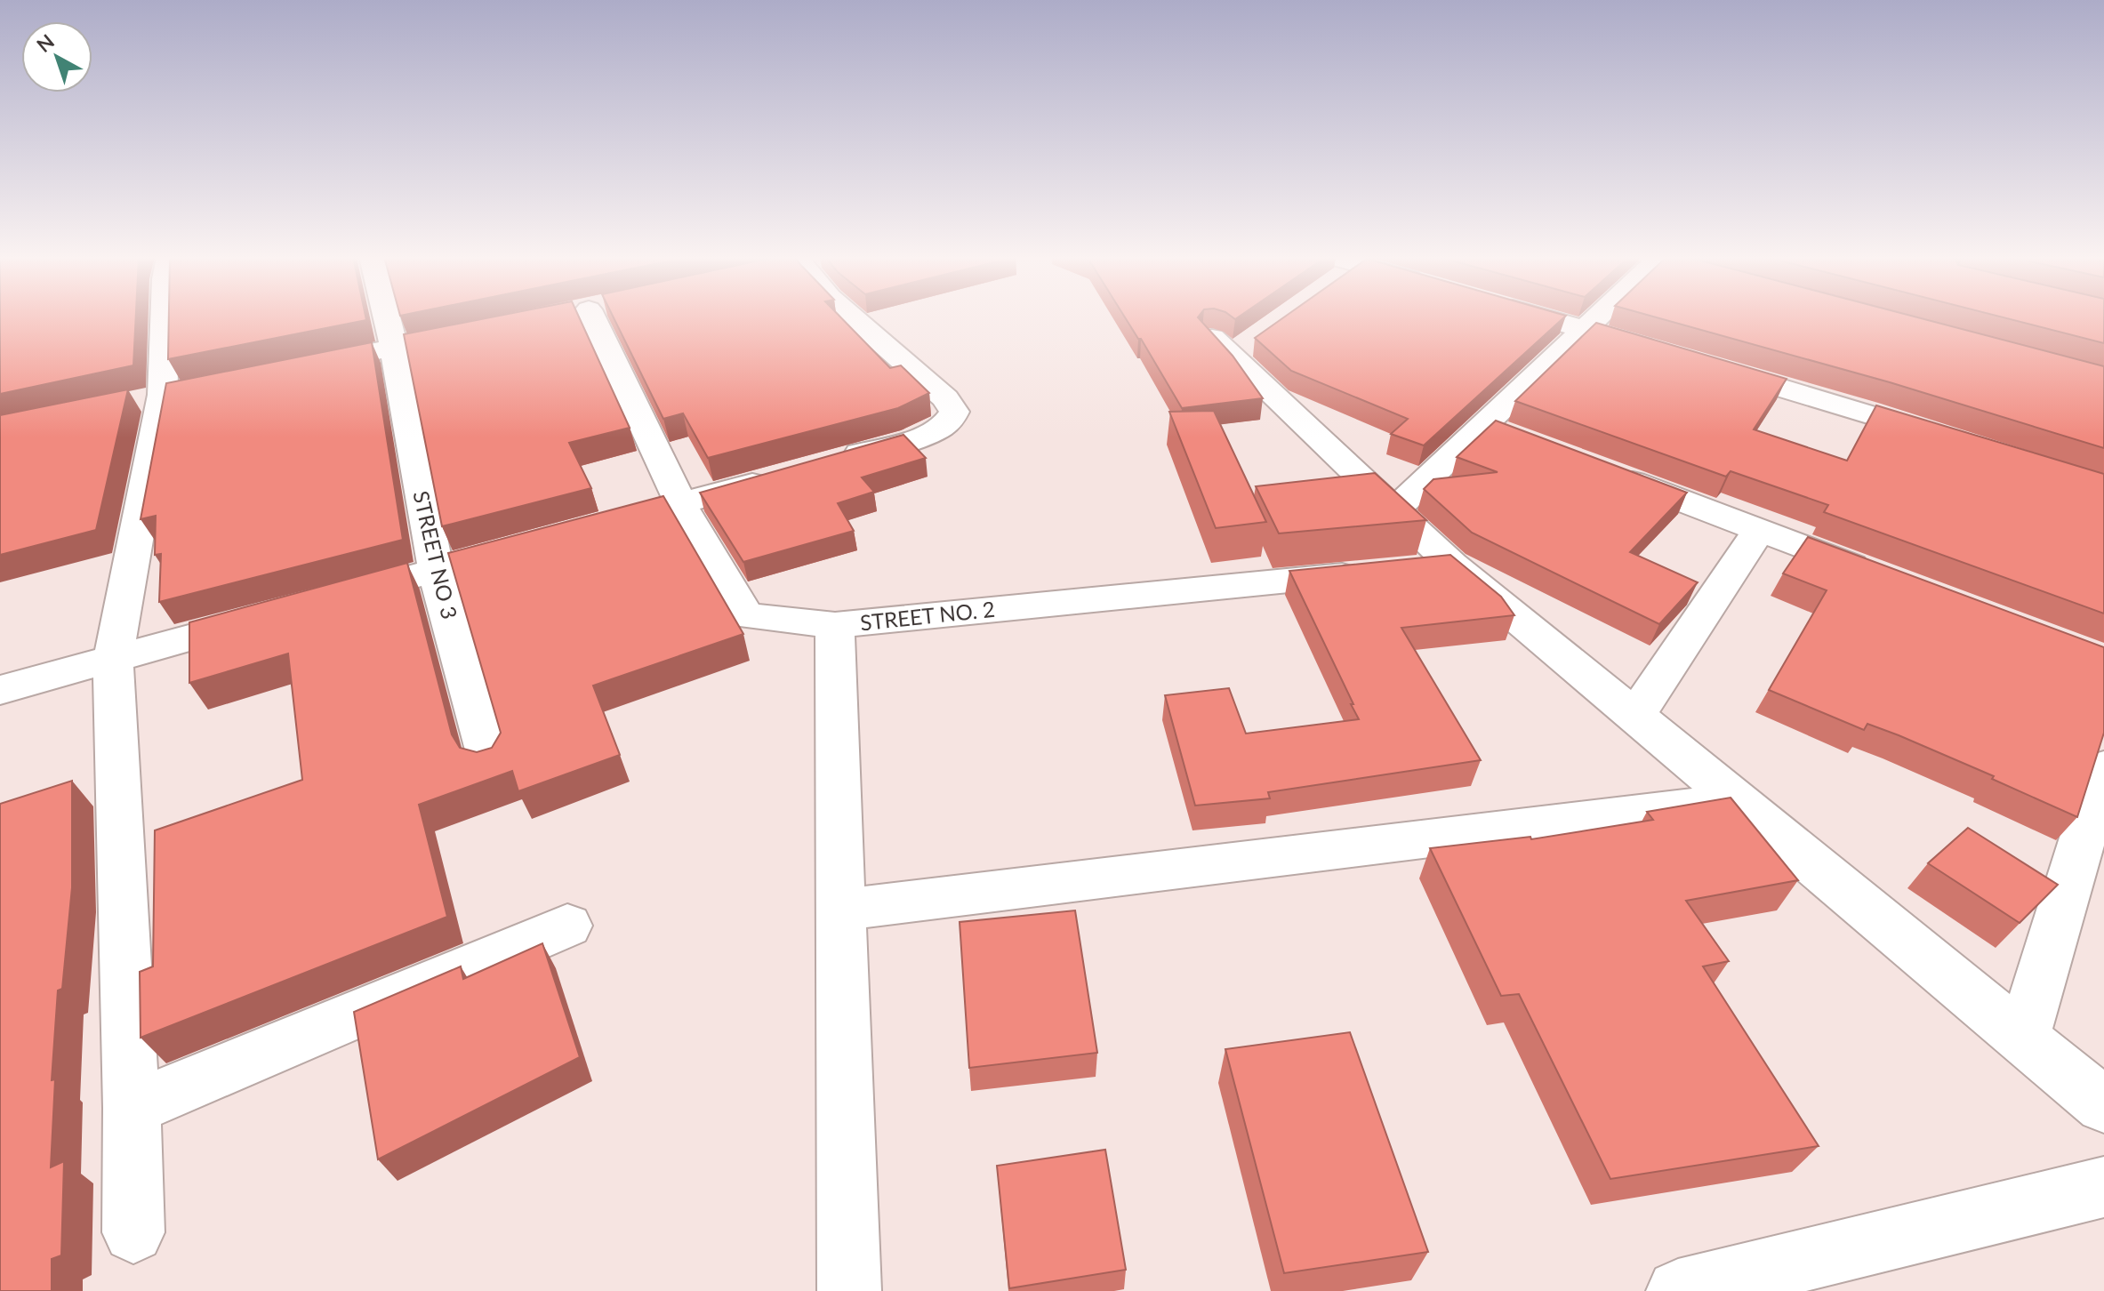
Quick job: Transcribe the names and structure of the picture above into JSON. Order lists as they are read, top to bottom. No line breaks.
{"streets":{"street":["STREET NO 3","STREET NO. 2"]},"north":"top left"}
